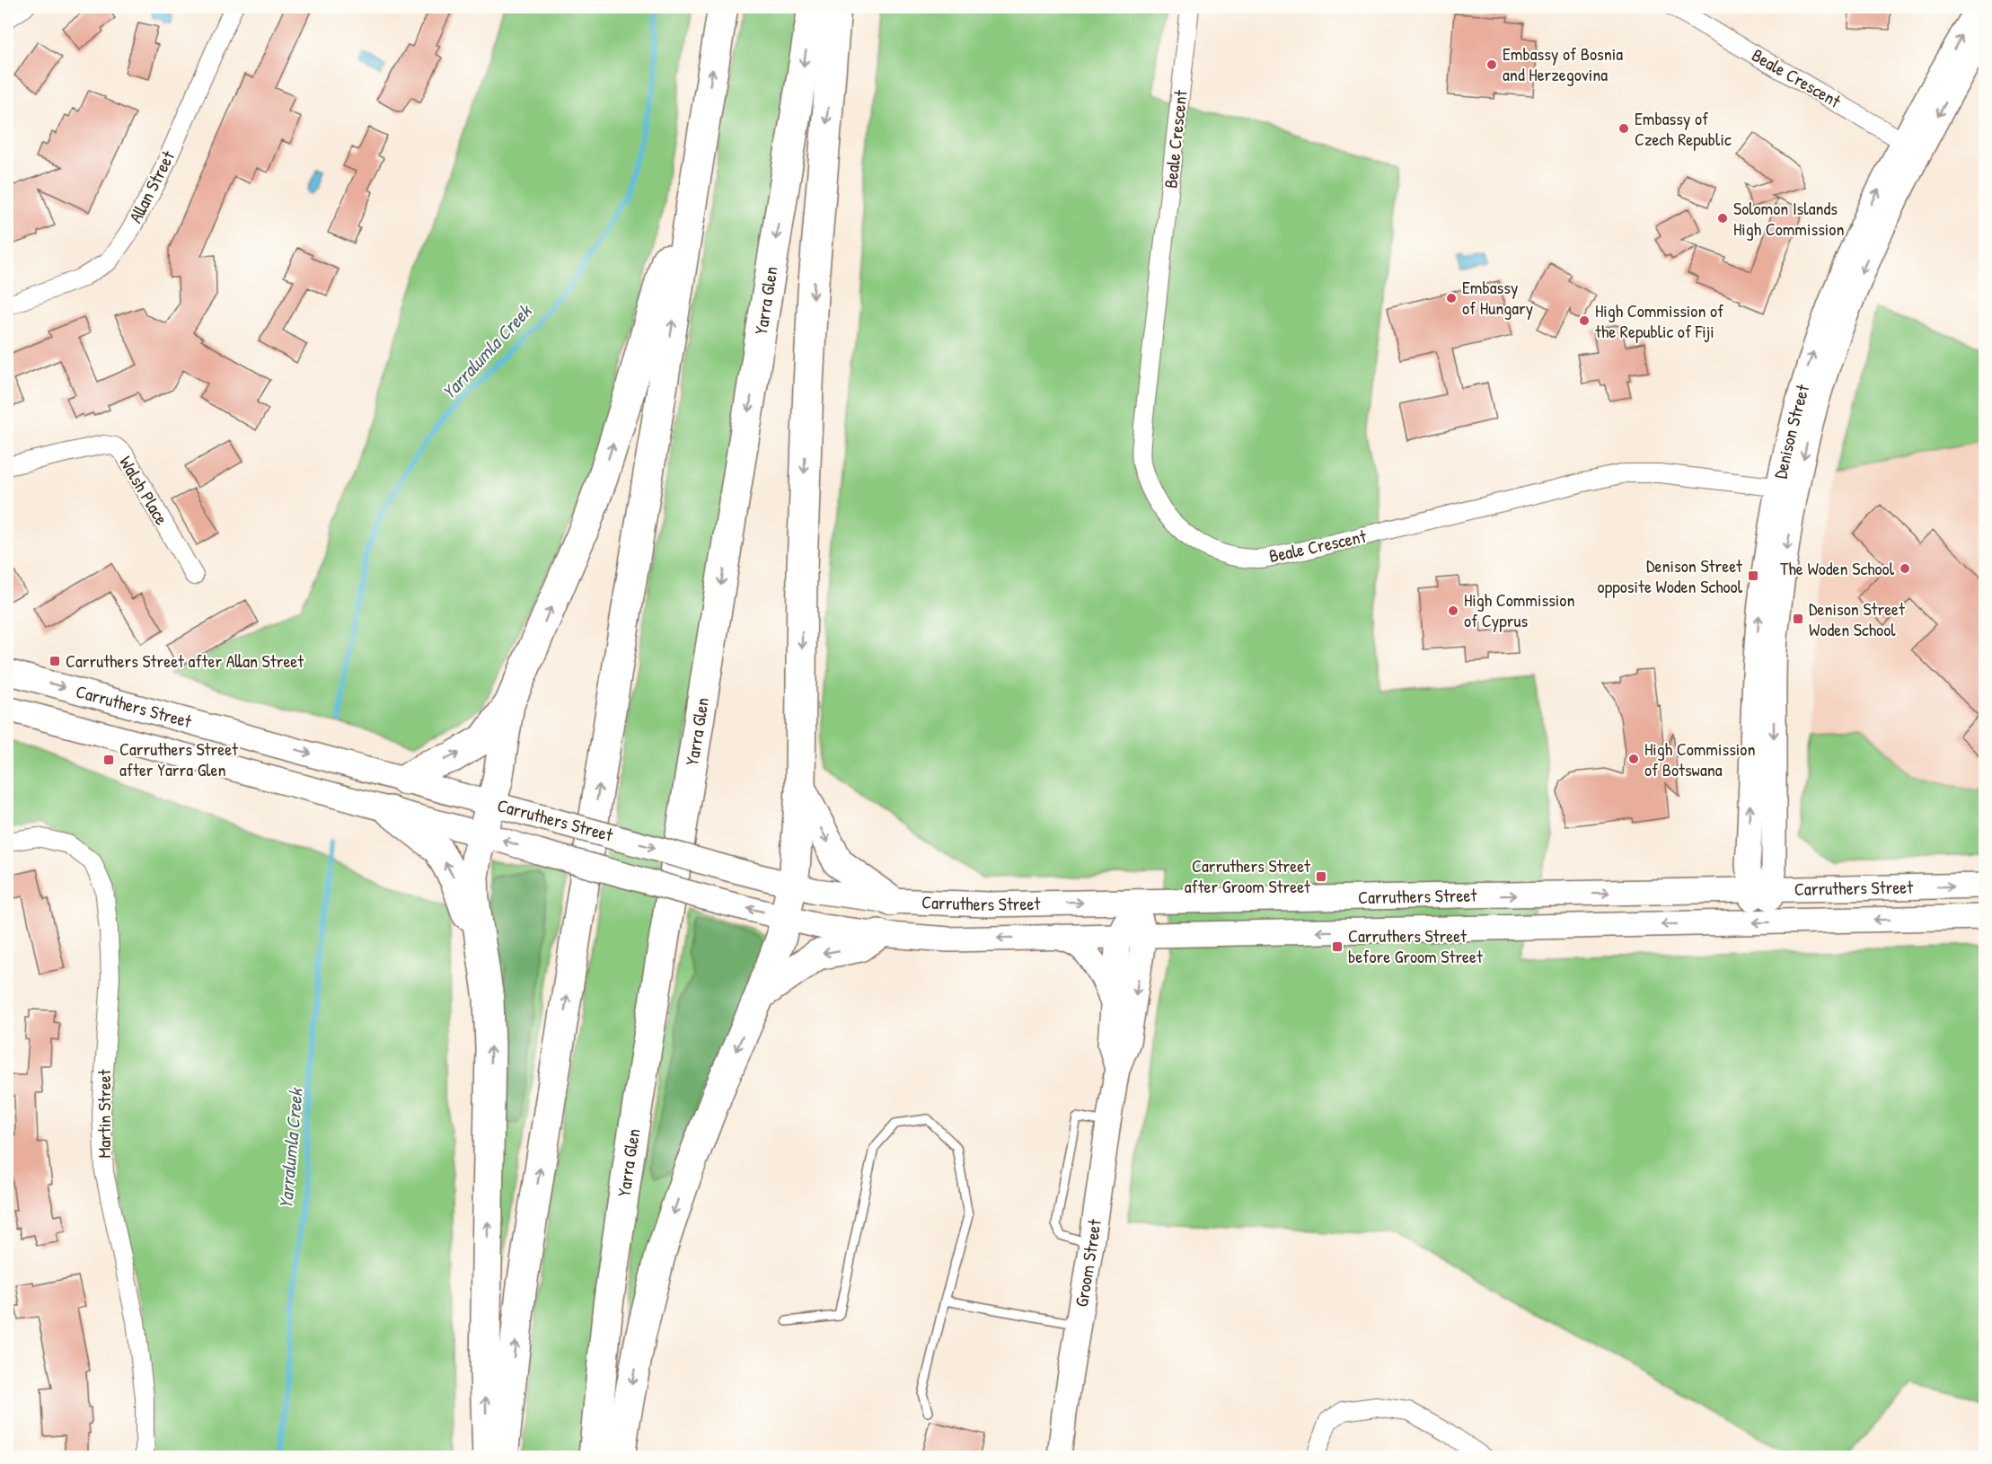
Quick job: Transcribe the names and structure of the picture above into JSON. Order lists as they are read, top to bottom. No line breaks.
{"streets":{"highway":["Yarra Glen"],"main road":["Denison Street","Carruthers Street","Groom Street"],"street":["Beale Crescent","Allan Street","Walsh Place","Martin Street"]},"crossings":[["Beale Crescent","Denison Street"],["Denison Street","Carruthers Street"],["Carruthers Street","Groom Street"]],"water":["Yarralumla Creek"],"places":{"other":["Embassy of Bosnia and Herzegovina","Embassy of Czech Republic","Solomon Islands High Commission","Embassy of Hungary","High Commission of the Republic of Fiji","The Woden School","High Commission of Cyprus","High Commission of Botswana"],"transit":["Denison Street opposite Woden School","Denison Street Woden School","Carruthers Street after Allan Street","Carruthers Street after Yarra Glen","Carruthers Street after Groom Street","Carruthers Street before Groom Street"]}}
